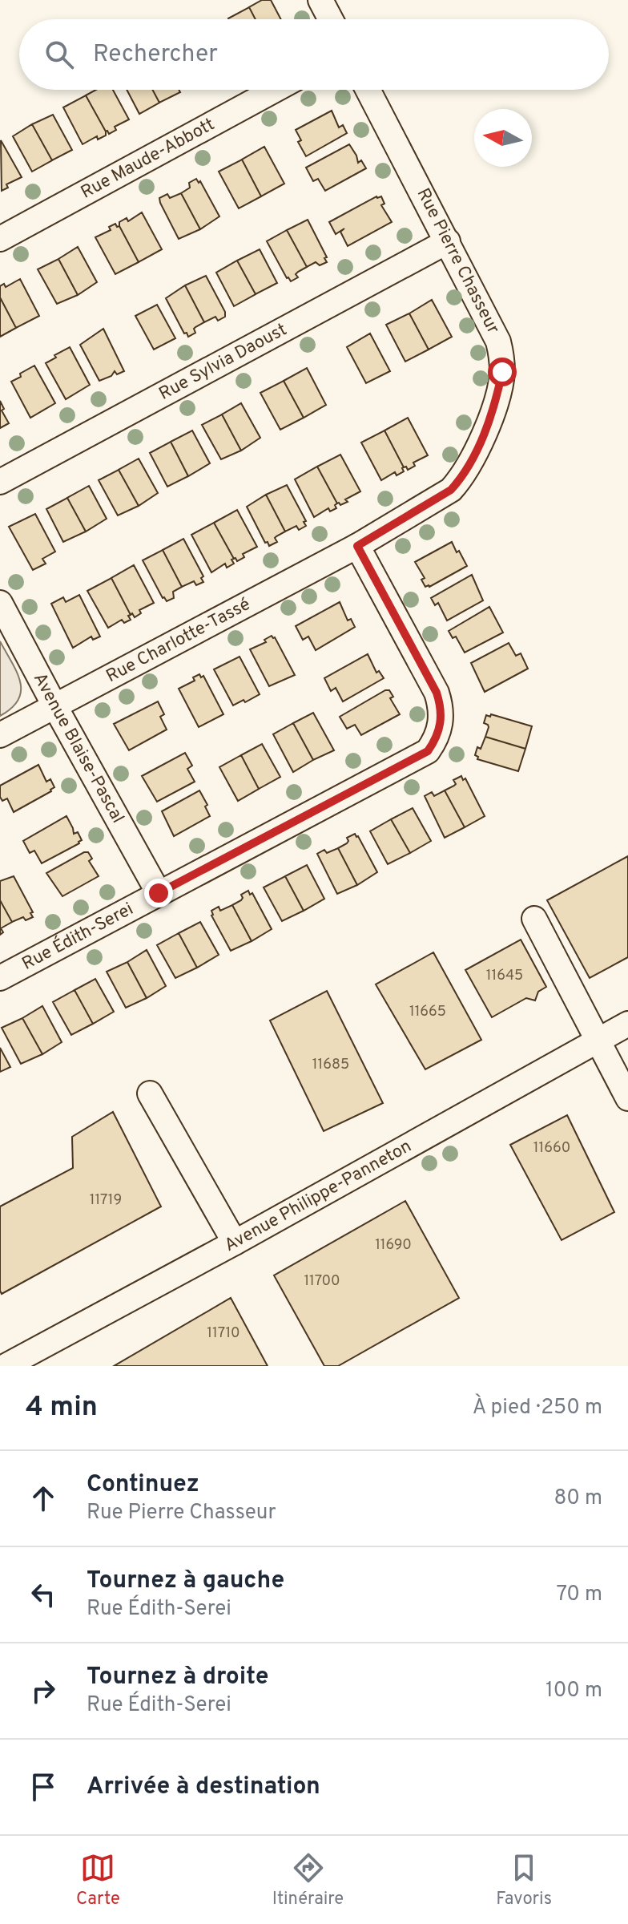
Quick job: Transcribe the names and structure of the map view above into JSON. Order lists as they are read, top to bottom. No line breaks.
{"streets":{"street":["Rue Maude-Abbott","Rue Pierre Chasseur","Rue Sylvia Daoust","Rue Charlotte-Tassé","Avenue Blaise-Pascal","Rue Édith-Serei","Avenue Philippe-Panneton"]},"crossings":[["Rue Pierre Chasseur","Rue Sylvia Daoust"],["Rue Pierre Chasseur","Rue Charlotte-Tassé"],["Rue Pierre Chasseur","Rue Édith-Serei"],["Rue Charlotte-Tassé","Avenue Blaise-Pascal"],["Rue Charlotte-Tassé","Rue Édith-Serei"],["Avenue Blaise-Pascal","Rue Édith-Serei"]],"house_numbers":["11645","11665","11685","11660","11719","11690","11700","11710"],"north":"left","page":{"search":"Rechercher","heading":["4 min","À pied · 250 m"],"list":[["Continuez","Rue Pierre Chasseur","80 m"],["Tournez à gauche","Rue Édith-Serei","70 m"],["Tournez à droite","Rue Édith-Serei","100 m"],"Arrivée à destination"],"nav":["Carte","Itinéraire","Favoris"]}}
